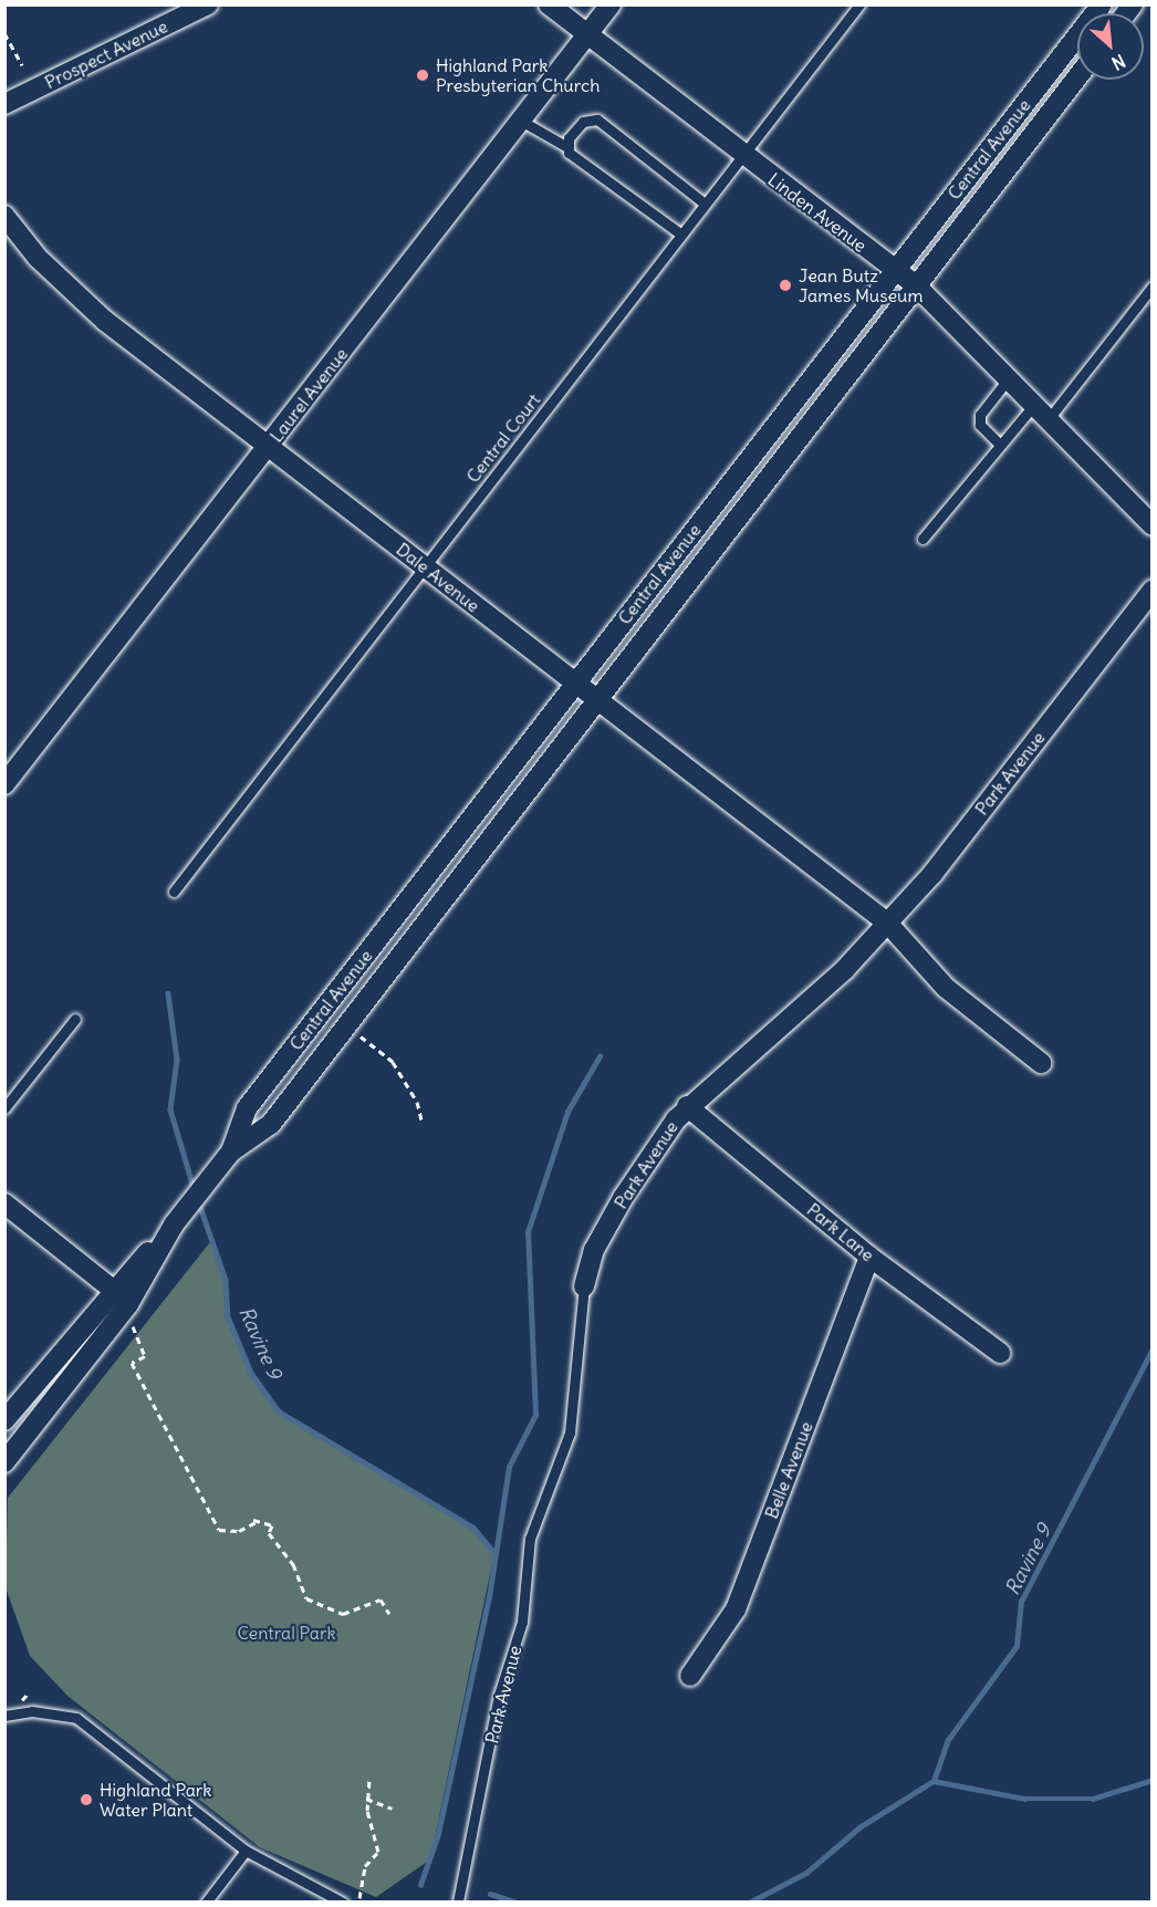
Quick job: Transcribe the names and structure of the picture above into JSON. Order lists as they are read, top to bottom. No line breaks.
{"streets":{"street":["Prospect Avenue","Central Avenue","Linden Avenue","Laurel Avenue","Dale Avenue","Park Avenue","Park Lane","Belle Avenue"],"lane":["Central Court"]},"crossings":[["Central Avenue","Linden Avenue"],["Central Avenue","Dale Avenue"],["Linden Avenue","Laurel Avenue"],["Linden Avenue","Central Court"],["Laurel Avenue","Dale Avenue"],["Central Court","Dale Avenue"],["Dale Avenue","Park Avenue"],["Park Avenue","Park Lane"],["Park Lane","Belle Avenue"]],"water":["Ravine 9"],"parks":["Central Park"],"places":["Highland Park Presbyterian Church","Jean Butz James Museum","Highland Park Water Plant"],"north":"bottom right"}
